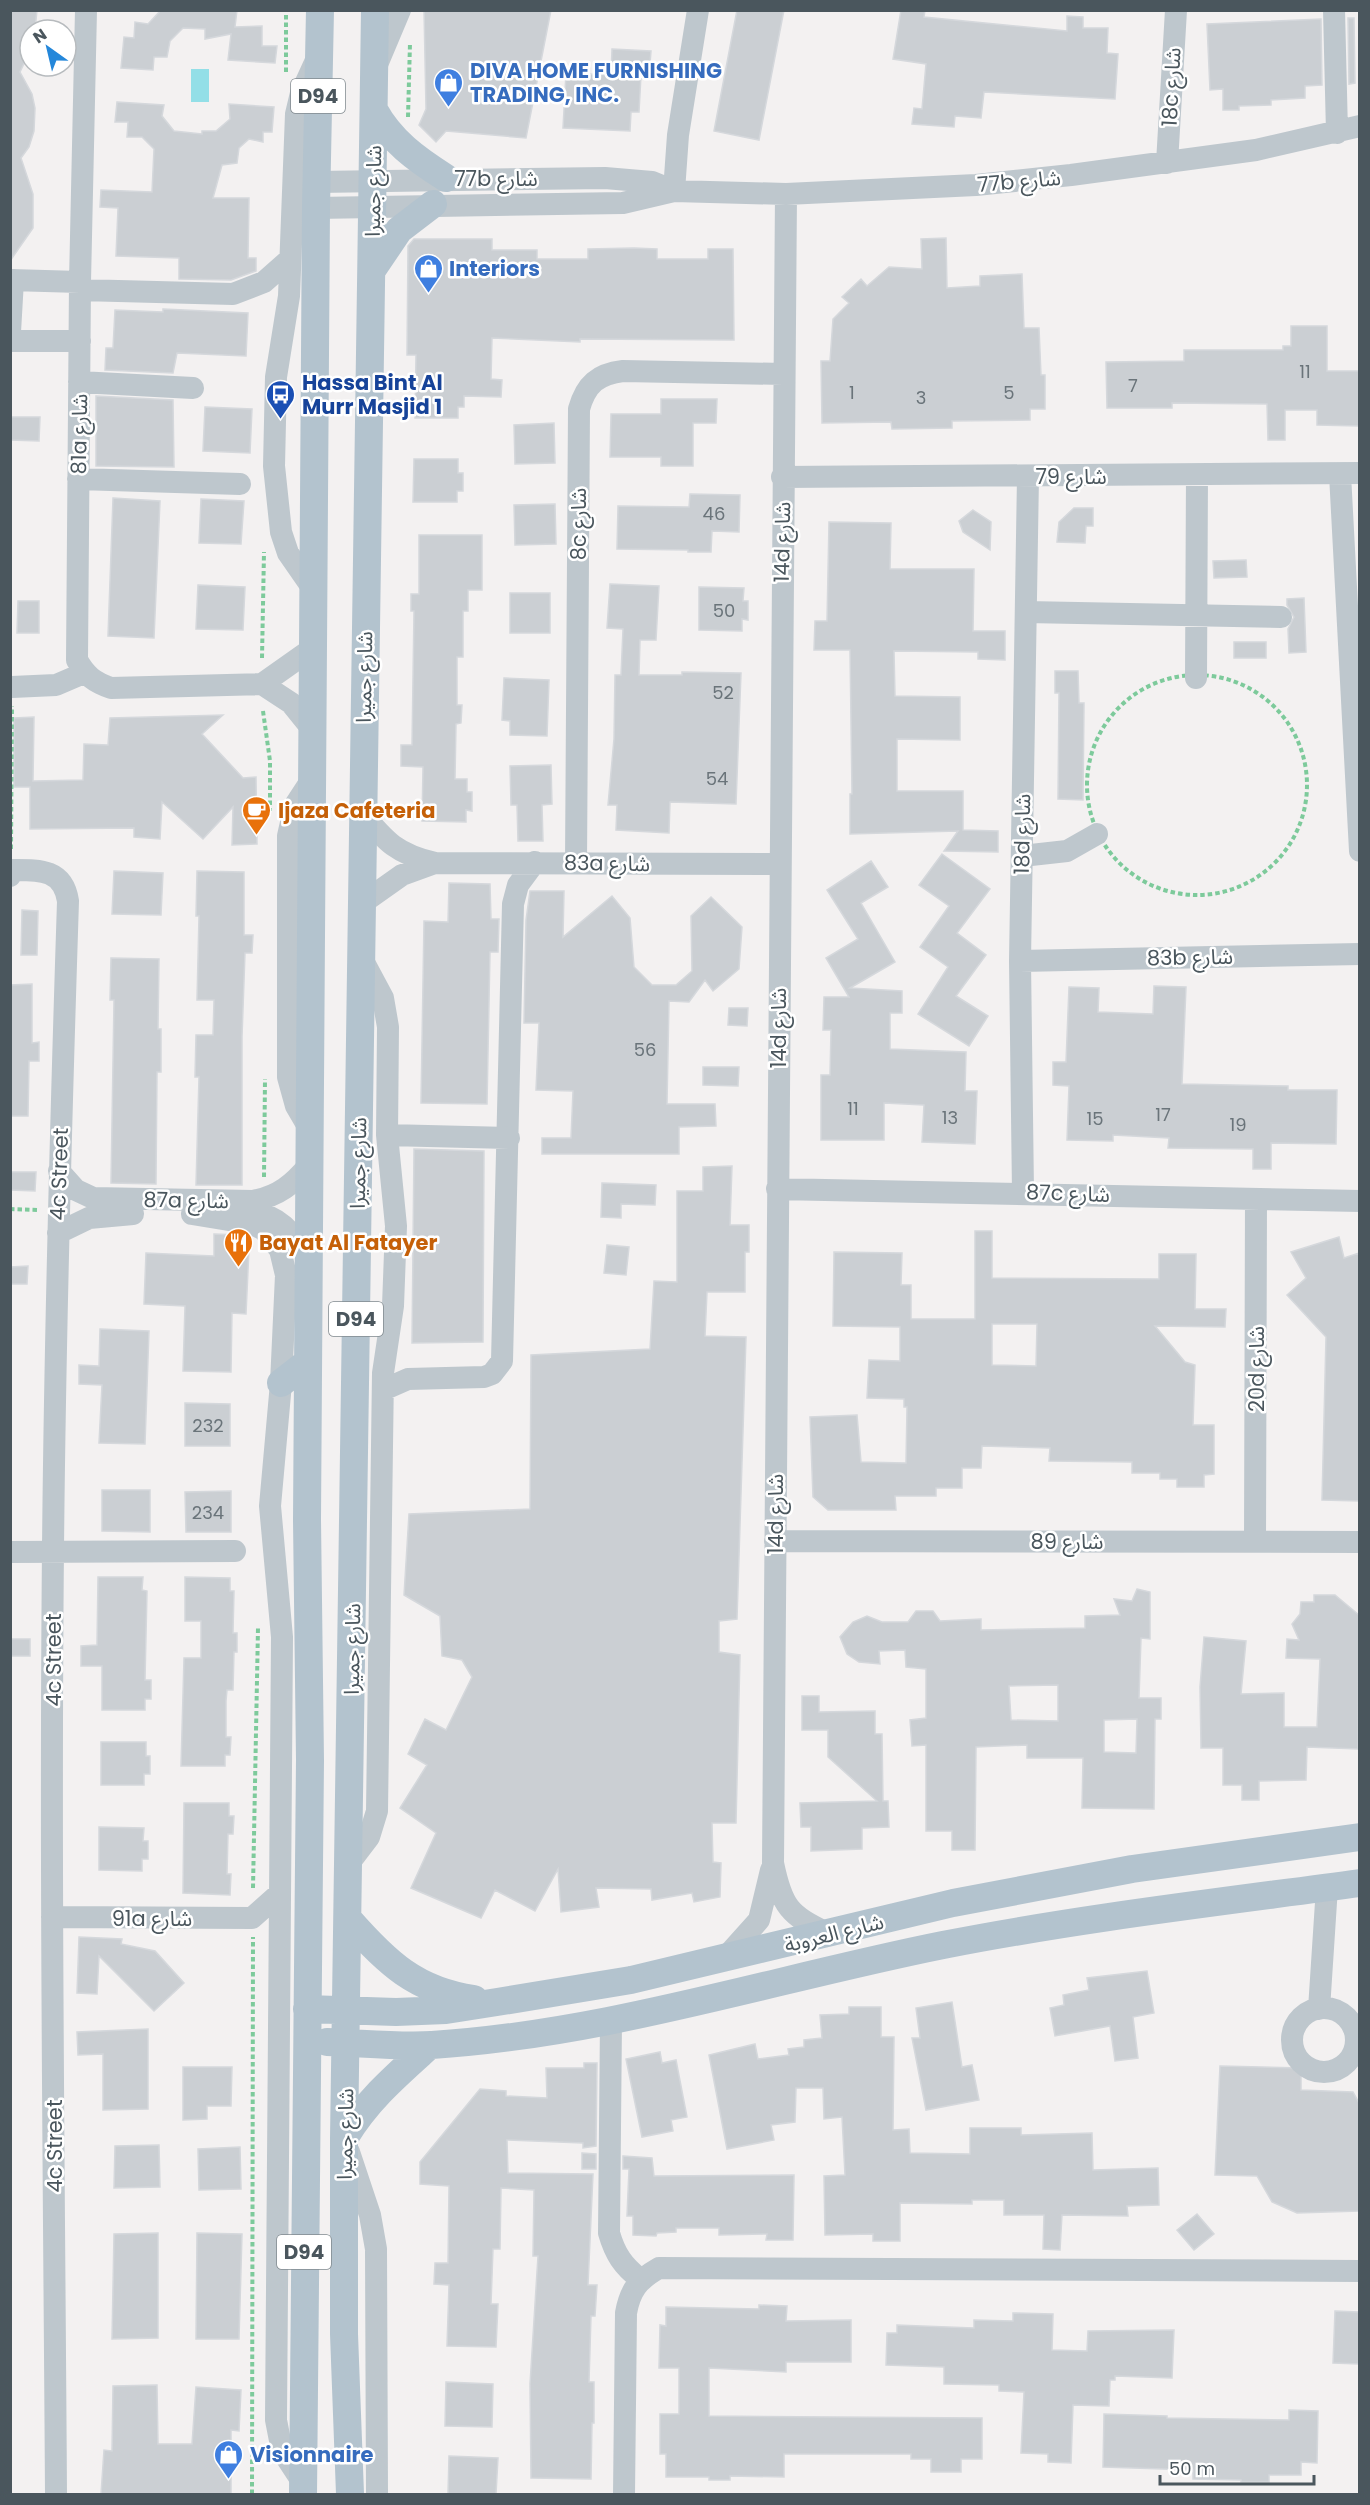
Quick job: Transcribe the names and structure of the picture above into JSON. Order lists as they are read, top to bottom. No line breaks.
{"streets":{"main road":["D94","شارع جميرا","شارع العروبة"],"street":["18c شارع","77b شارع","81a شارع","شارع 79","8c شارع","14d شارع","18d شارع","83a شارع","83b شارع","4c Street","87c شارع","87a شارع","20d شارع","شارع 89","91a شارع"]},"crossings":[["18c شارع","77b شارع"],["77b شارع","شارع جميرا"],["77b شارع","14d شارع"],["شارع جميرا","83a شارع"],["شارع جميرا","87a شارع"],["شارع جميرا","شارع العروبة"],["شارع 79","14d شارع"],["شارع 79","18d شارع"],["8c شارع","14d شارع"],["8c شارع","83a شارع"],["14d شارع","83a شارع"],["14d شارع","87c شارع"],["14d شارع","شارع 89"],["14d شارع","شارع العروبة"],["18d شارع","83b شارع"],["18d شارع","87c شارع"],["4c Street","87a شارع"],["4c Street","91a شارع"],["87c شارع","20d شارع"],["20d شارع","شارع 89"]],"places":{"shop":["DIVA HOME FURNISHING TRADING, INC.","Interiors","Visionnaire"],"bus stop":["Hassa Bint Al Murr Masjid 1"],"cafe":["Ijaza Cafeteria"],"restaurant":["Bayat Al Fatayer"]},"house_numbers":["11","7","1","5","3","46","50","52","54","56","11","17","13","15","19","232","234"],"scale_bar":"50 m","north":"top left"}
